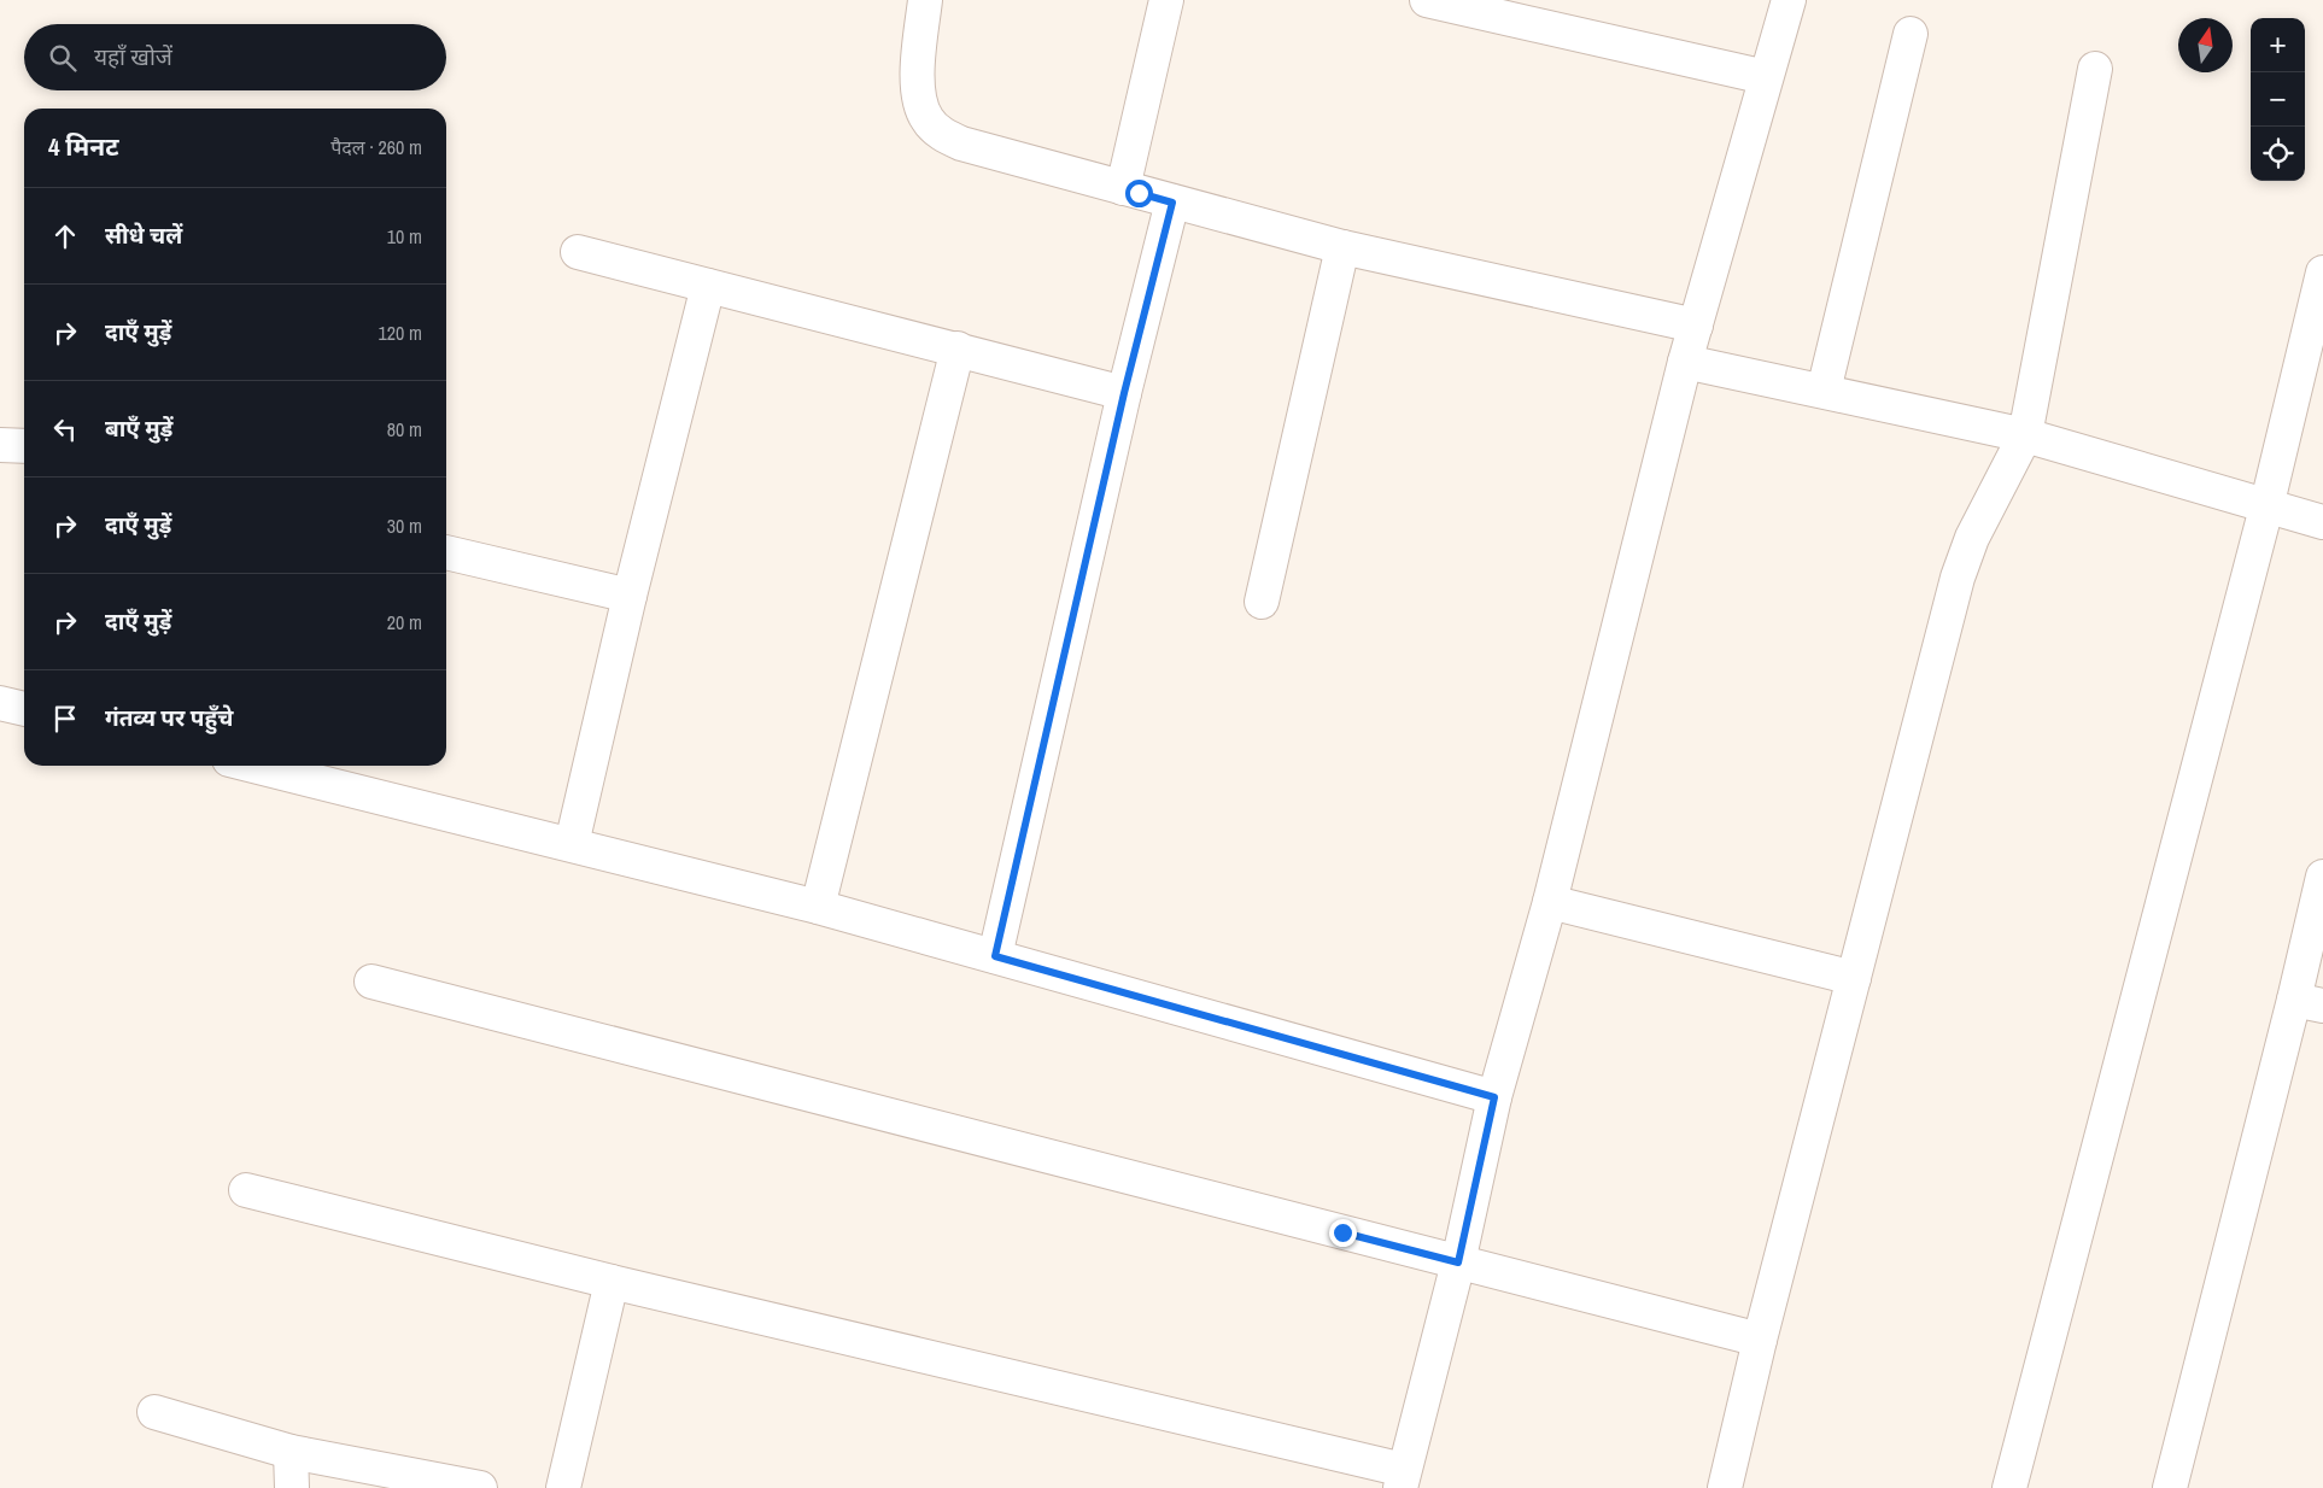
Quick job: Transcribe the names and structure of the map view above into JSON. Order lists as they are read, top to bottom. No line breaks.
{"north":"top","page":{"map_buttons":["+","−"],"search":"यहाँ खोजें","heading":["4 मिनट","पैदल · 260 m"],"list":[["सीधे चलें","10 m"],["दाएँ मुड़ें","120 m"],["बाएँ मुड़ें","80 m"],["दाएँ मुड़ें","30 m"],["दाएँ मुड़ें","20 m"],"गंतव्य पर पहुँचे"]}}
